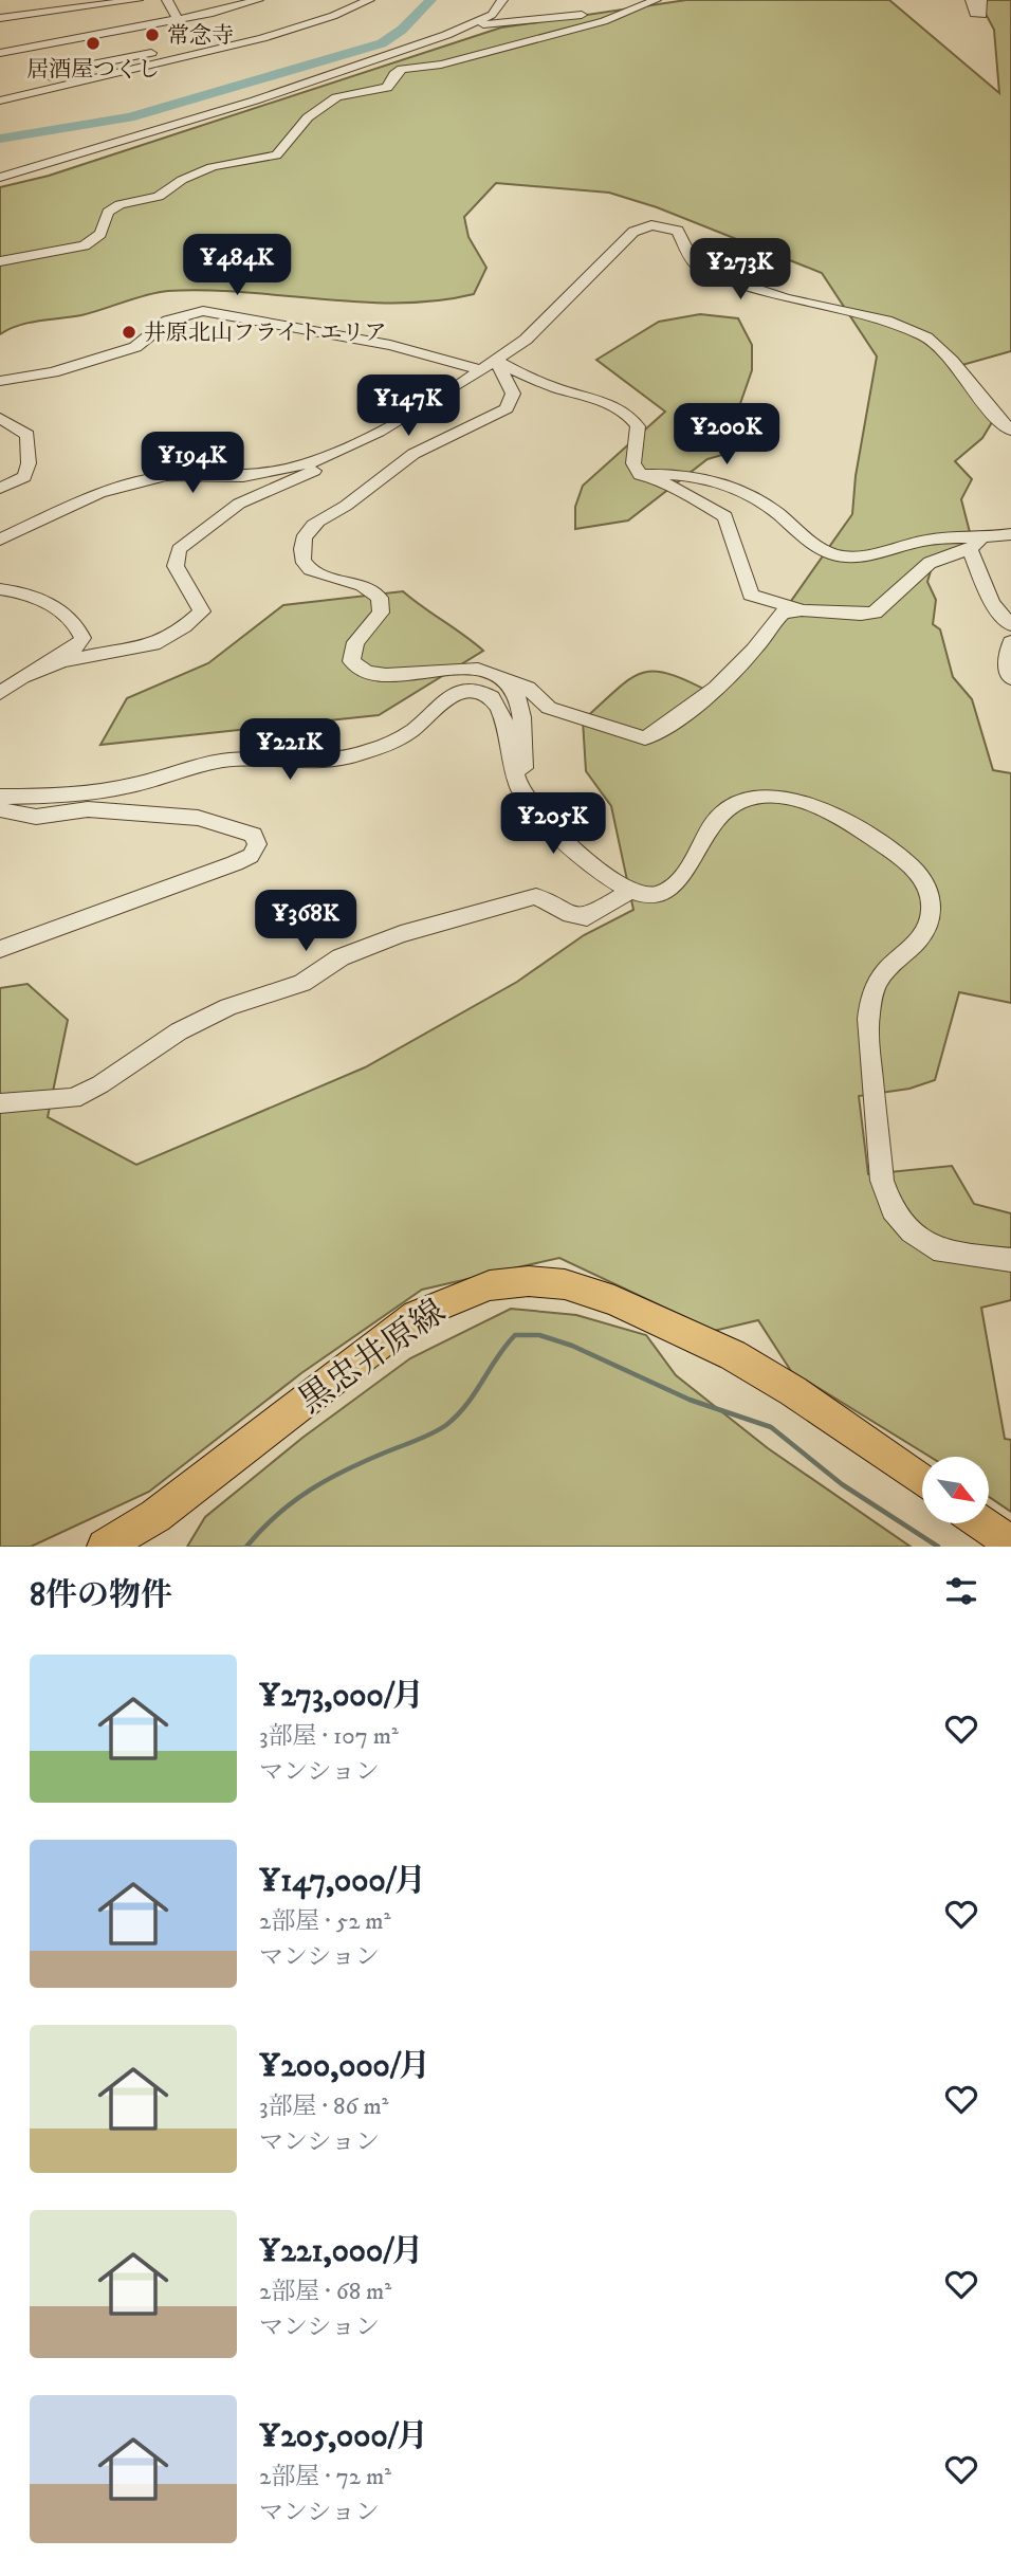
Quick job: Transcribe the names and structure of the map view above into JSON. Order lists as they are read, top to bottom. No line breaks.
{"streets":{"main road":["黒忠井原線"]},"places":["常念寺","居酒屋つくし","井原北山フライトエリア"],"north":"bottom right","page":{"price":["¥484K","¥273K","¥147K","¥200K","¥194K","¥221K","¥205K","¥368K"],"heading":"8件の物件","list":[{"name":"¥273,000/月","note":"3部屋 · 107 m² · マンション"},{"name":"¥147,000/月","note":"2部屋 · 52 m² · マンション"},{"name":"¥200,000/月","note":"3部屋 · 86 m² · マンション"},{"name":"¥221,000/月","note":"2部屋 · 68 m² · マンション"},{"name":"¥205,000/月","note":"2部屋 · 72 m² · マンション"}]}}
